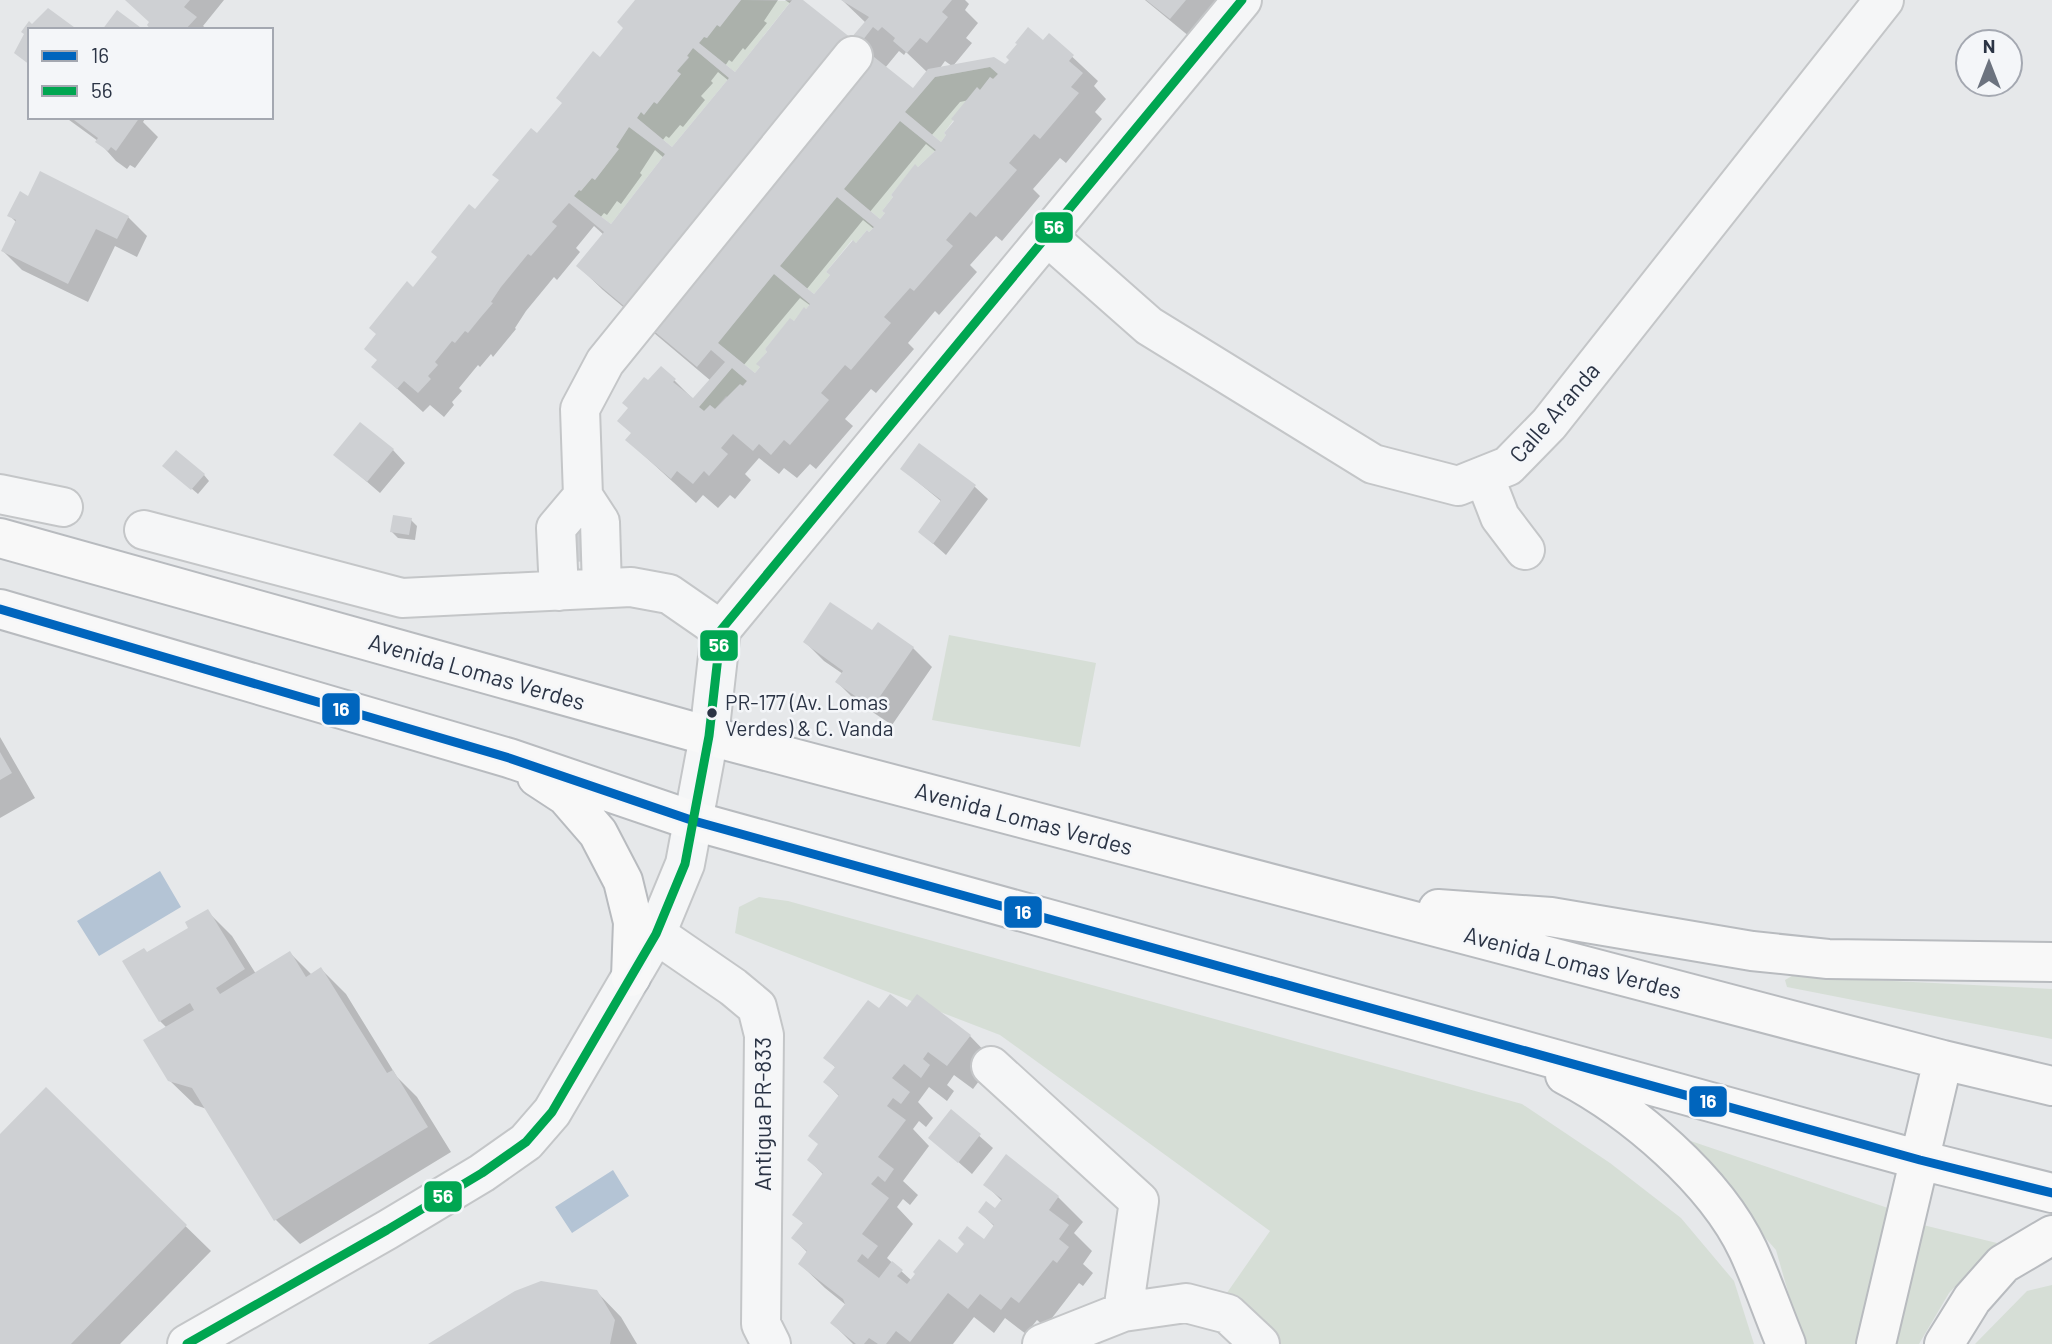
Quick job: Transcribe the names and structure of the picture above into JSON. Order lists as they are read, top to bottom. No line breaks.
{"streets":{"highway":["Avenida Lomas Verdes"],"street":["Calle Aranda","Antigua PR-833"]},"places":["PR-177 (Av. Lomas Verdes) & C. Vanda"],"lines":["transit line 56","transit line 16"],"legend":["16","56"],"north":"top"}
